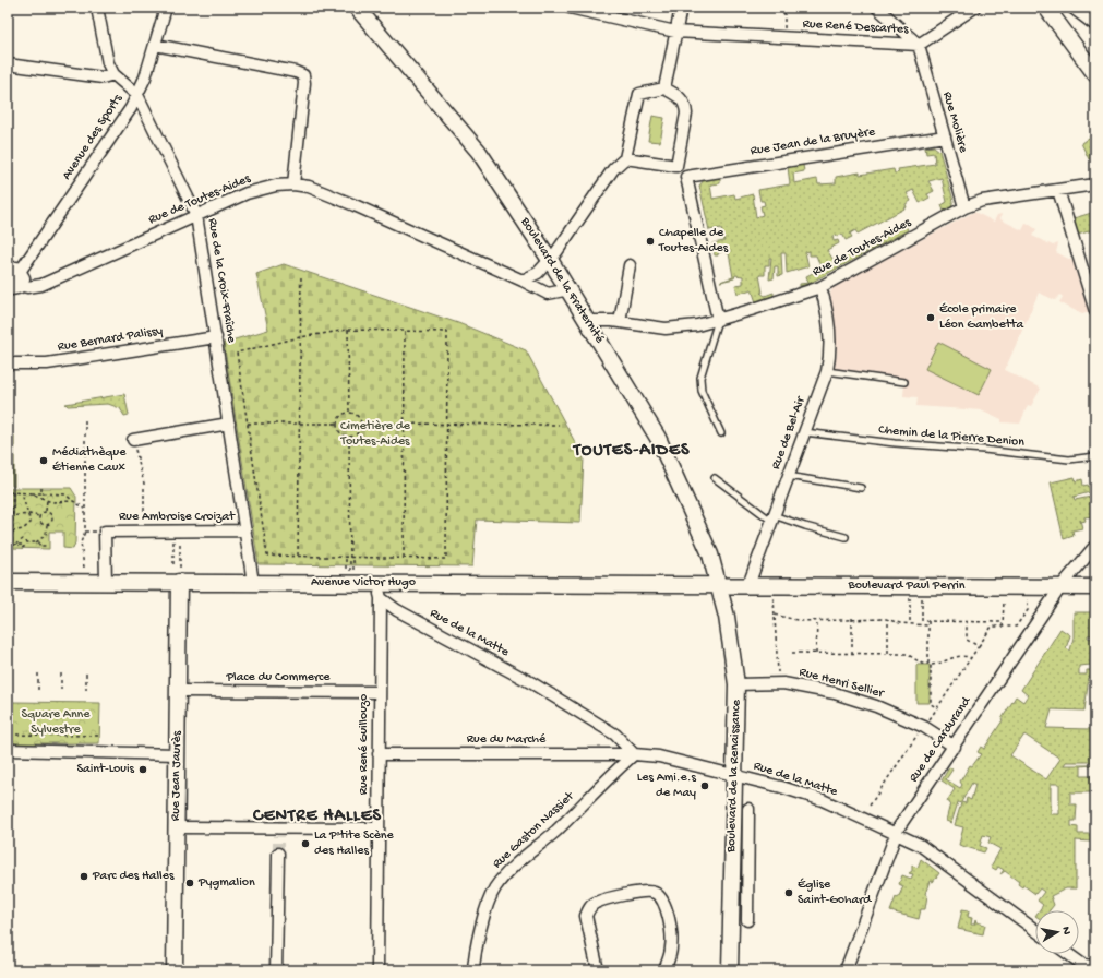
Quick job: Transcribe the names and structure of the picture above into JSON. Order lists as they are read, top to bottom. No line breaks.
{"streets":{"street":["Rue René Descartes","Rue Molière","Avenue des Sports","Rue Jean de la Bruyère","Rue de Toutes-Aides","Rue de la Croix-Fraîche","Boulevard de la Fraternité","Rue Bernard Palissy","Rue de Bel-Air","Rue Ambroise Croizat","Avenue Victor Hugo","Boulevard Paul Perrin","Rue de la Matte","Place du Commerce","Rue Henri Sellier","Rue du Marché","Rue de Cardurand","Rue René Guillouzo","Rue Jean Jaurès","Boulevard de la Renaissance","Rue Gaston Nassiet"],"lane":["Chemin de la Pierre Denion"]},"crossings":[["Rue René Descartes","Rue Molière"],["Rue Molière","Rue Jean de la Bruyère"],["Rue Molière","Rue de Toutes-Aides"],["Avenue des Sports","Rue de Toutes-Aides"],["Avenue des Sports","Rue de la Croix-Fraîche"],["Rue de Toutes-Aides","Rue de la Croix-Fraîche"],["Rue de Toutes-Aides","Boulevard de la Fraternité"],["Rue de Toutes-Aides","Rue de Bel-Air"],["Rue de la Croix-Fraîche","Rue Bernard Palissy"],["Rue de la Croix-Fraîche","Rue Ambroise Croizat"],["Rue de la Croix-Fraîche","Avenue Victor Hugo"],["Boulevard de la Fraternité","Avenue Victor Hugo"],["Boulevard de la Fraternité","Boulevard Paul Perrin"],["Boulevard de la Fraternité","Boulevard de la Renaissance"],["Rue de Bel-Air","Chemin de la Pierre Denion"],["Rue de Bel-Air","Boulevard Paul Perrin"],["Rue Ambroise Croizat","Avenue Victor Hugo"],["Avenue Victor Hugo","Boulevard Paul Perrin"],["Avenue Victor Hugo","Rue Jean Jaurès"],["Avenue Victor Hugo","Boulevard de la Renaissance"],["Boulevard Paul Perrin","Rue de Cardurand"],["Boulevard Paul Perrin","Boulevard de la Renaissance"],["Rue de la Matte","Rue du Marché"],["Rue de la Matte","Rue de Cardurand"],["Rue de la Matte","Rue René Guillouzo"],["Rue de la Matte","Boulevard de la Renaissance"],["Rue de la Matte","Rue Gaston Nassiet"],["Place du Commerce","Rue René Guillouzo"],["Place du Commerce","Rue Jean Jaurès"],["Rue Henri Sellier","Rue de Cardurand"],["Rue Henri Sellier","Boulevard de la Renaissance"],["Rue du Marché","Rue René Guillouzo"],["Rue du Marché","Rue Gaston Nassiet"]],"districts":["TOUTES-AIDES","CENTRE HALLES"],"parks":["Cimetière de Toutes-Aides","Square Anne Sylvestre"],"places":["Chapelle de Toutes-Aides","École primaire Léon Gambetta","Médiathèque Étienne Caux","Saint-Louis","Les Ami.e.s de May","La P'tite Scène des Halles","Parc des Halles","Pygmalion","Église Saint-Gohard"],"north":"right"}
